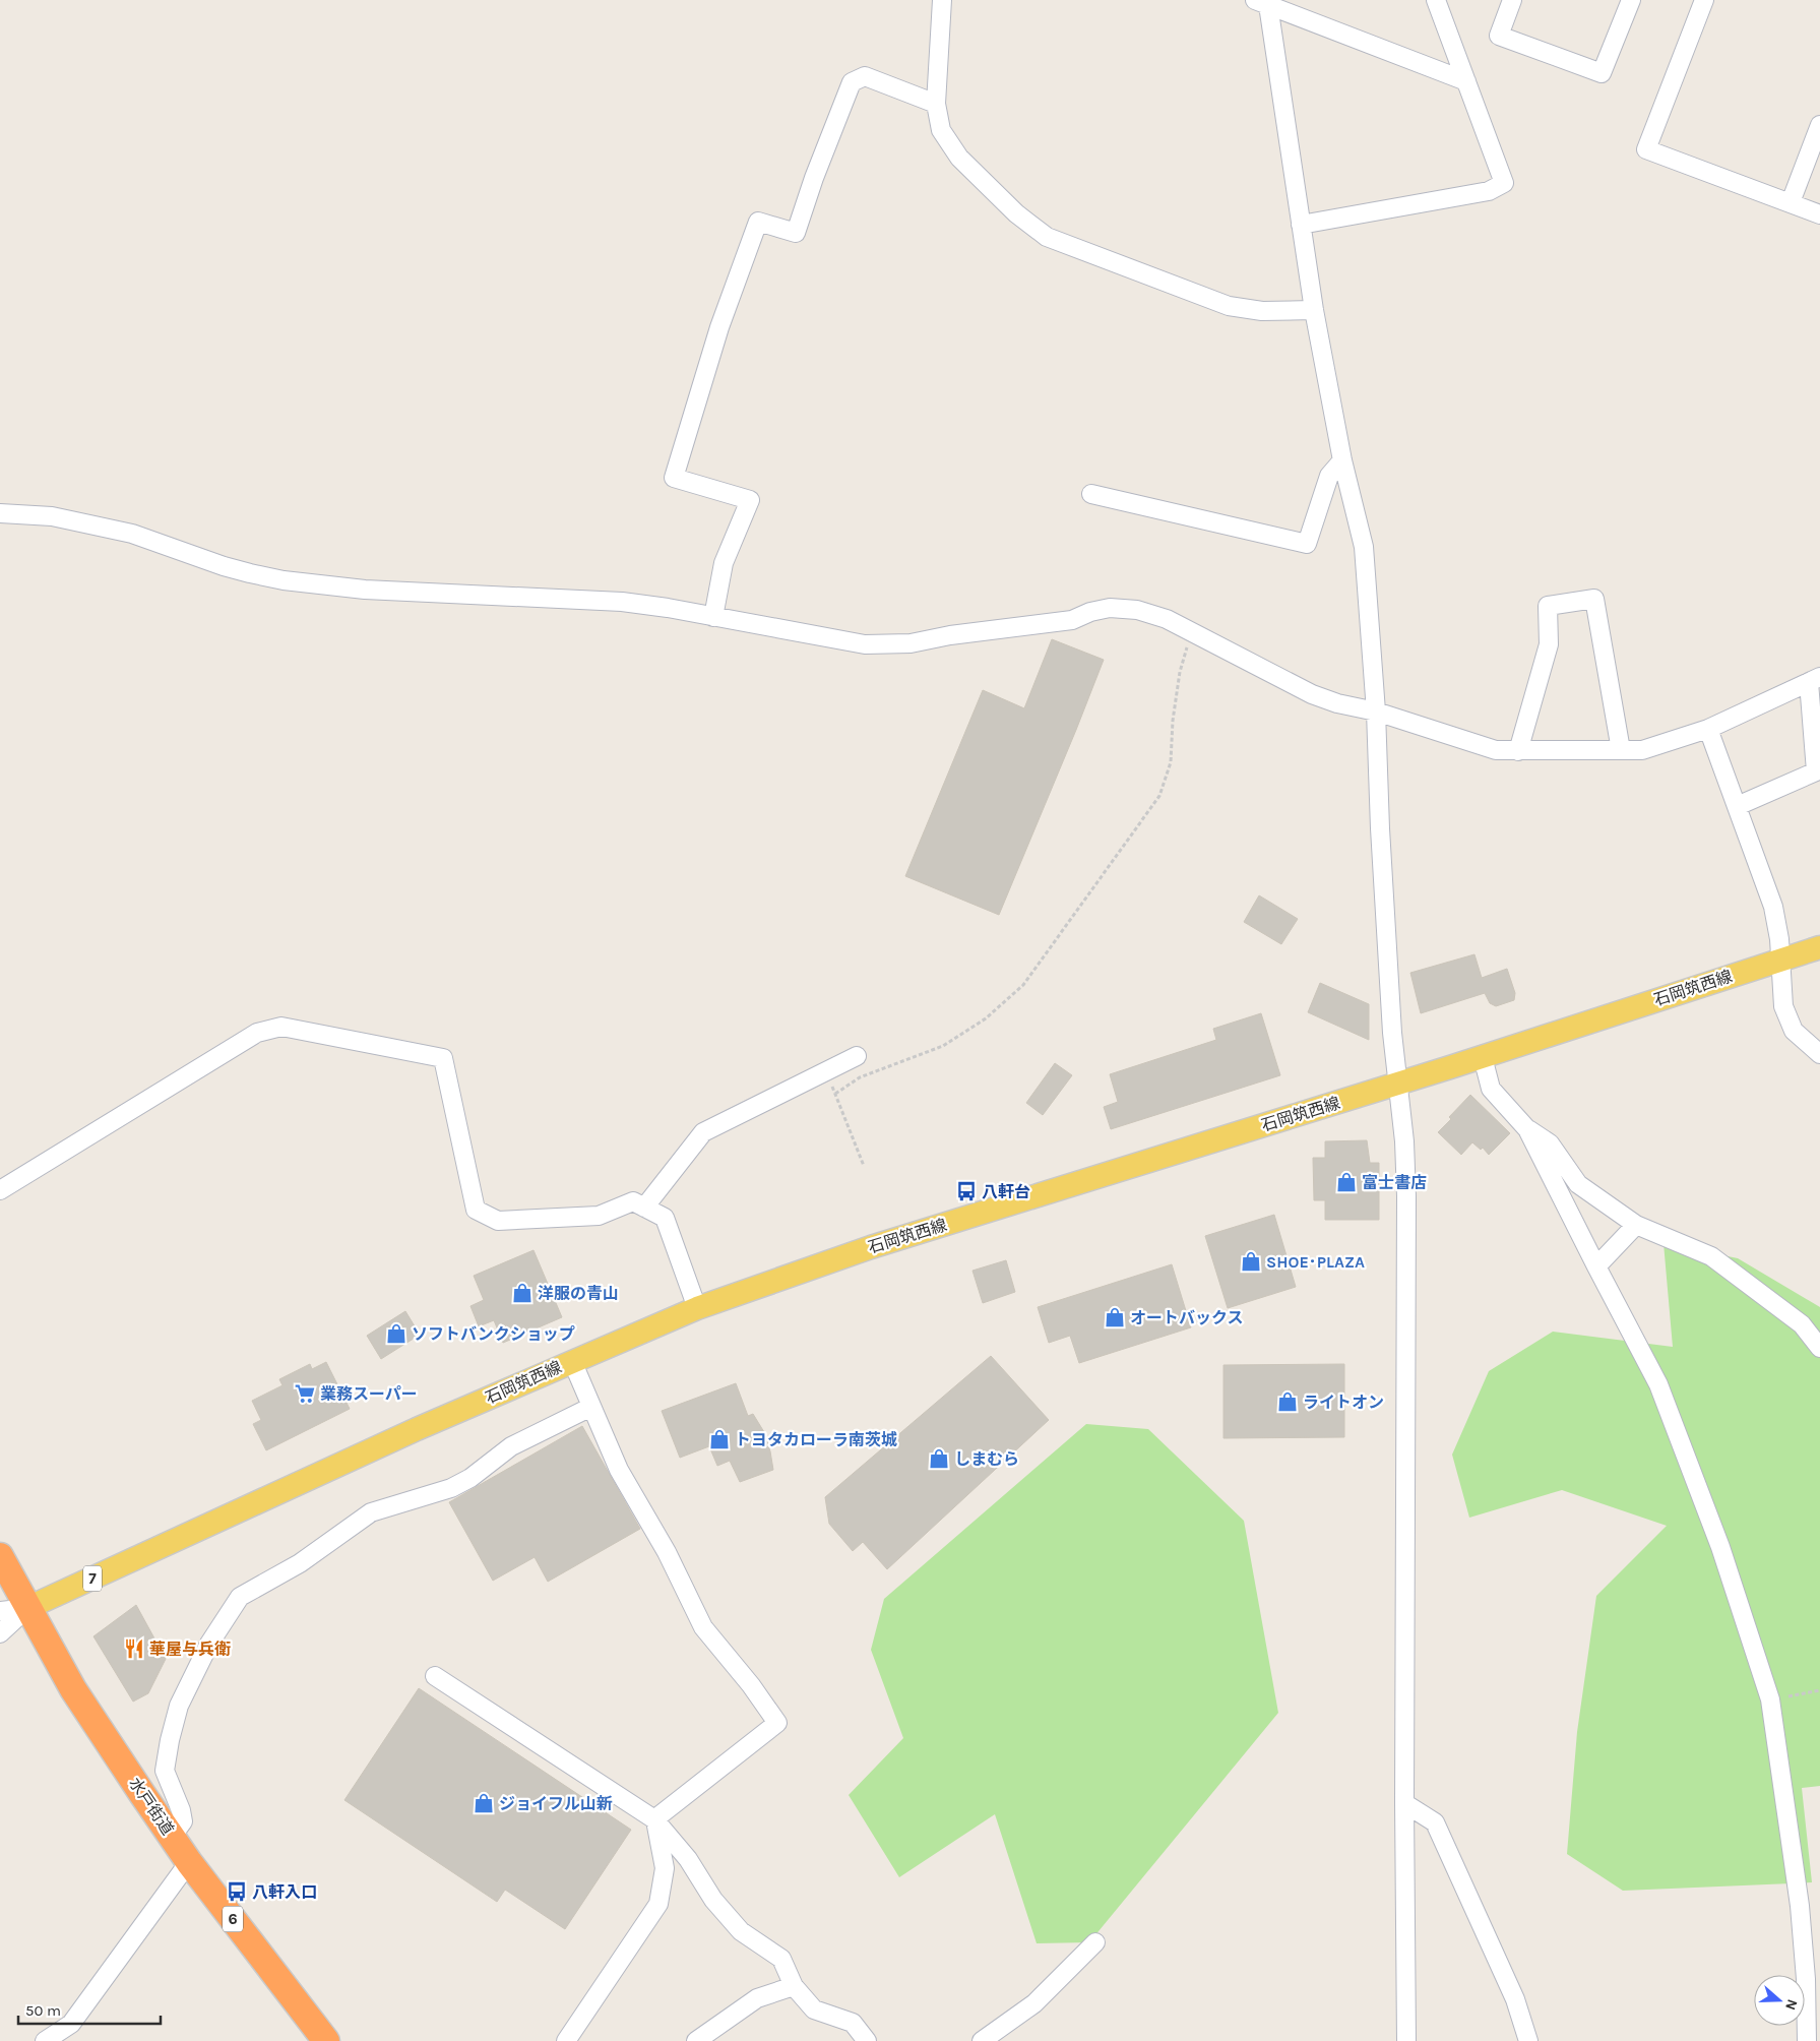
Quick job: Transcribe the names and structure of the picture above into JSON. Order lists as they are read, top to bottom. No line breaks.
{"streets":{"highway":["水戸街道","6"],"main road":["石岡筑西線","7"]},"crossings":[["石岡筑西線","水戸街道"]],"places":{"shop":["富士書店","SHOE･PLAZA","洋服の青山","オートバックス","ソフトバンクショップ","ライトオン","トヨタカローラ南茨城","しまむら","ジョイフル山新"],"bus stop":["八軒台","八軒入口"],"supermarket":["業務スーパー"],"restaurant":["華屋与兵衛"]},"scale_bar":"50 m","north":"right"}
